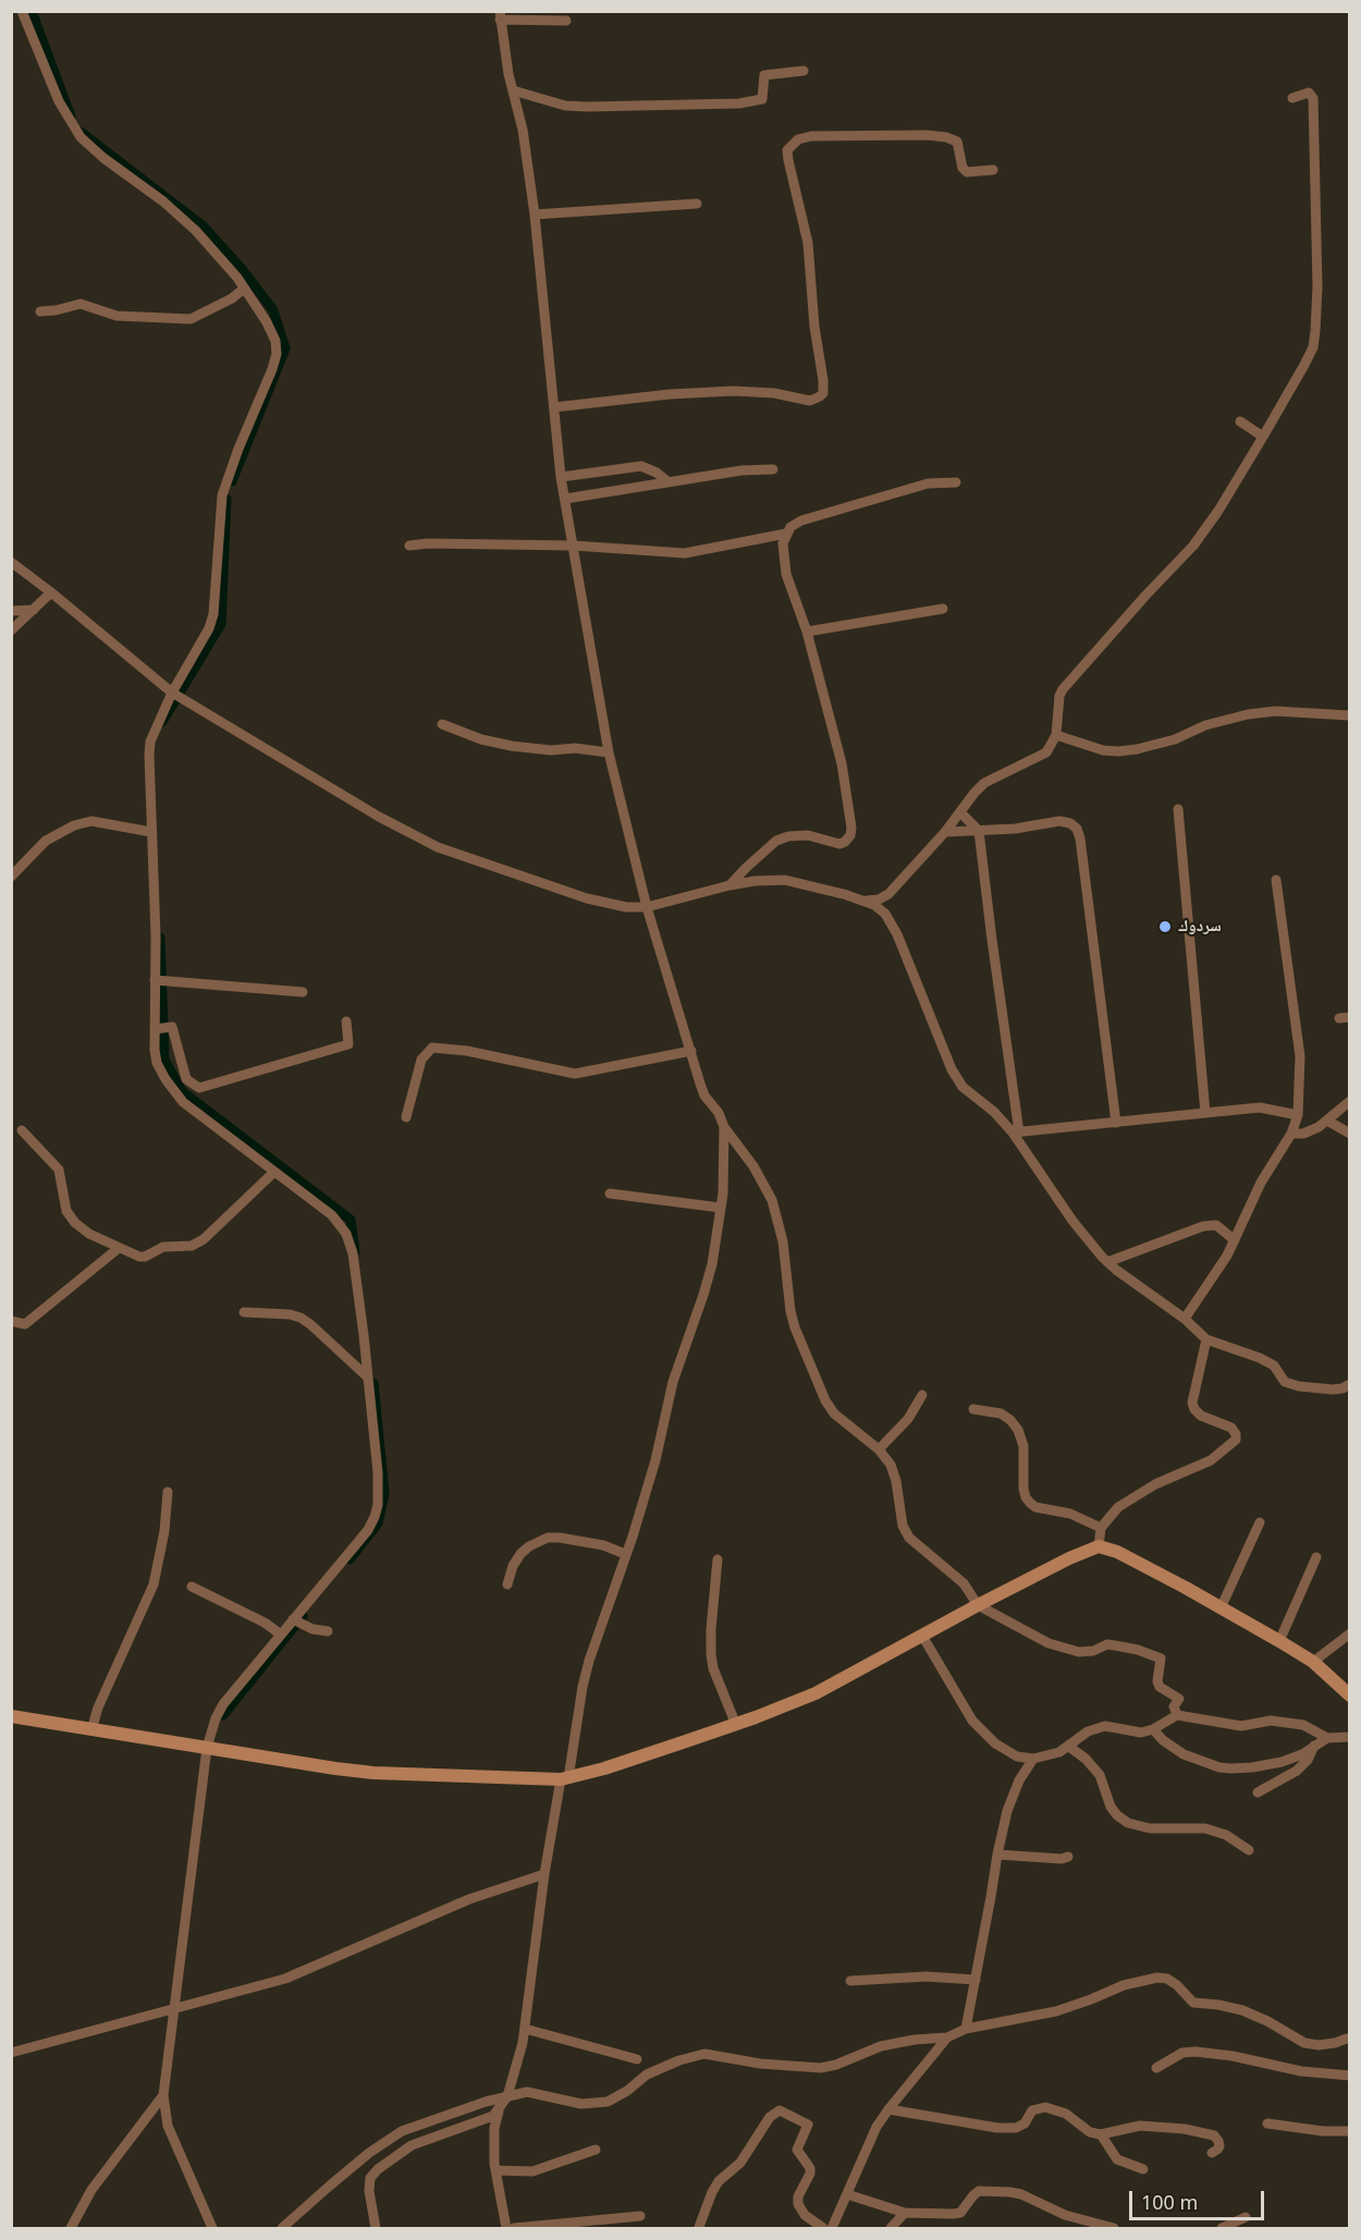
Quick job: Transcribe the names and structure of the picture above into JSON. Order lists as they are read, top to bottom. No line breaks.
{"places":["سردوك"],"scale_bar":"100 m"}
